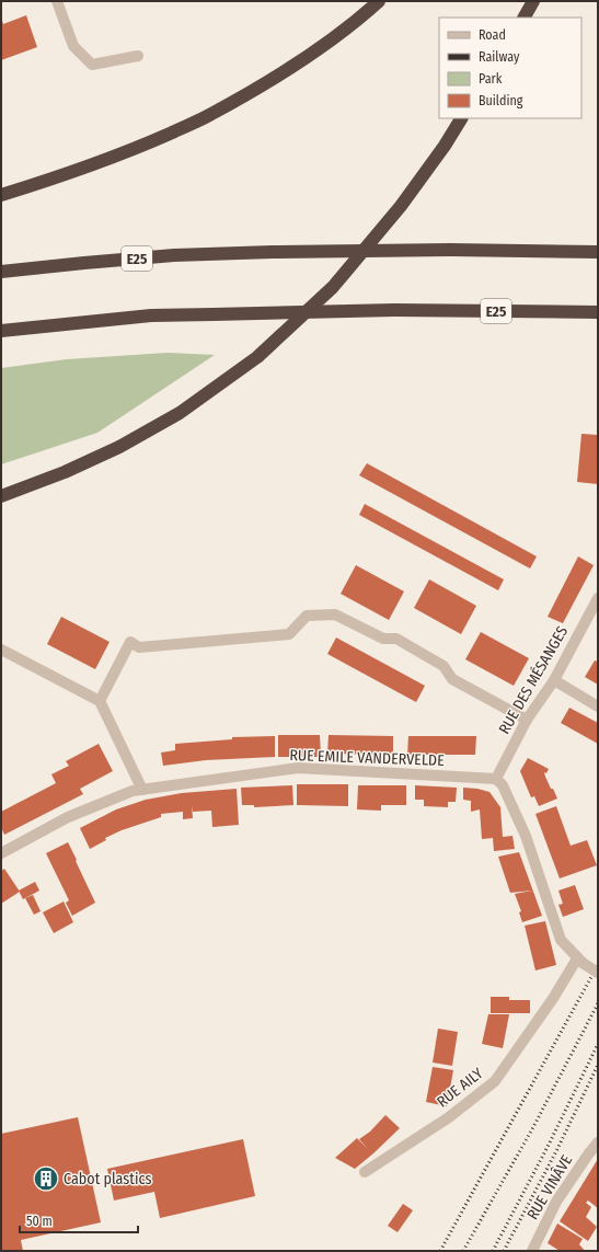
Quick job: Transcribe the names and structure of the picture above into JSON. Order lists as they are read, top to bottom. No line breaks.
{"streets":{"highway":["E25"],"street":["RUE DES MÉSANGES","RUE EMILE VANDERVELDE","RUE AILY","RUE VINÂVE"]},"crossings":[["RUE DES MÉSANGES","RUE EMILE VANDERVELDE"]],"places":{"building":["Cabot plastics"]},"legend":["Road","Railway","Park","Building"],"scale_bar":"50 m"}
